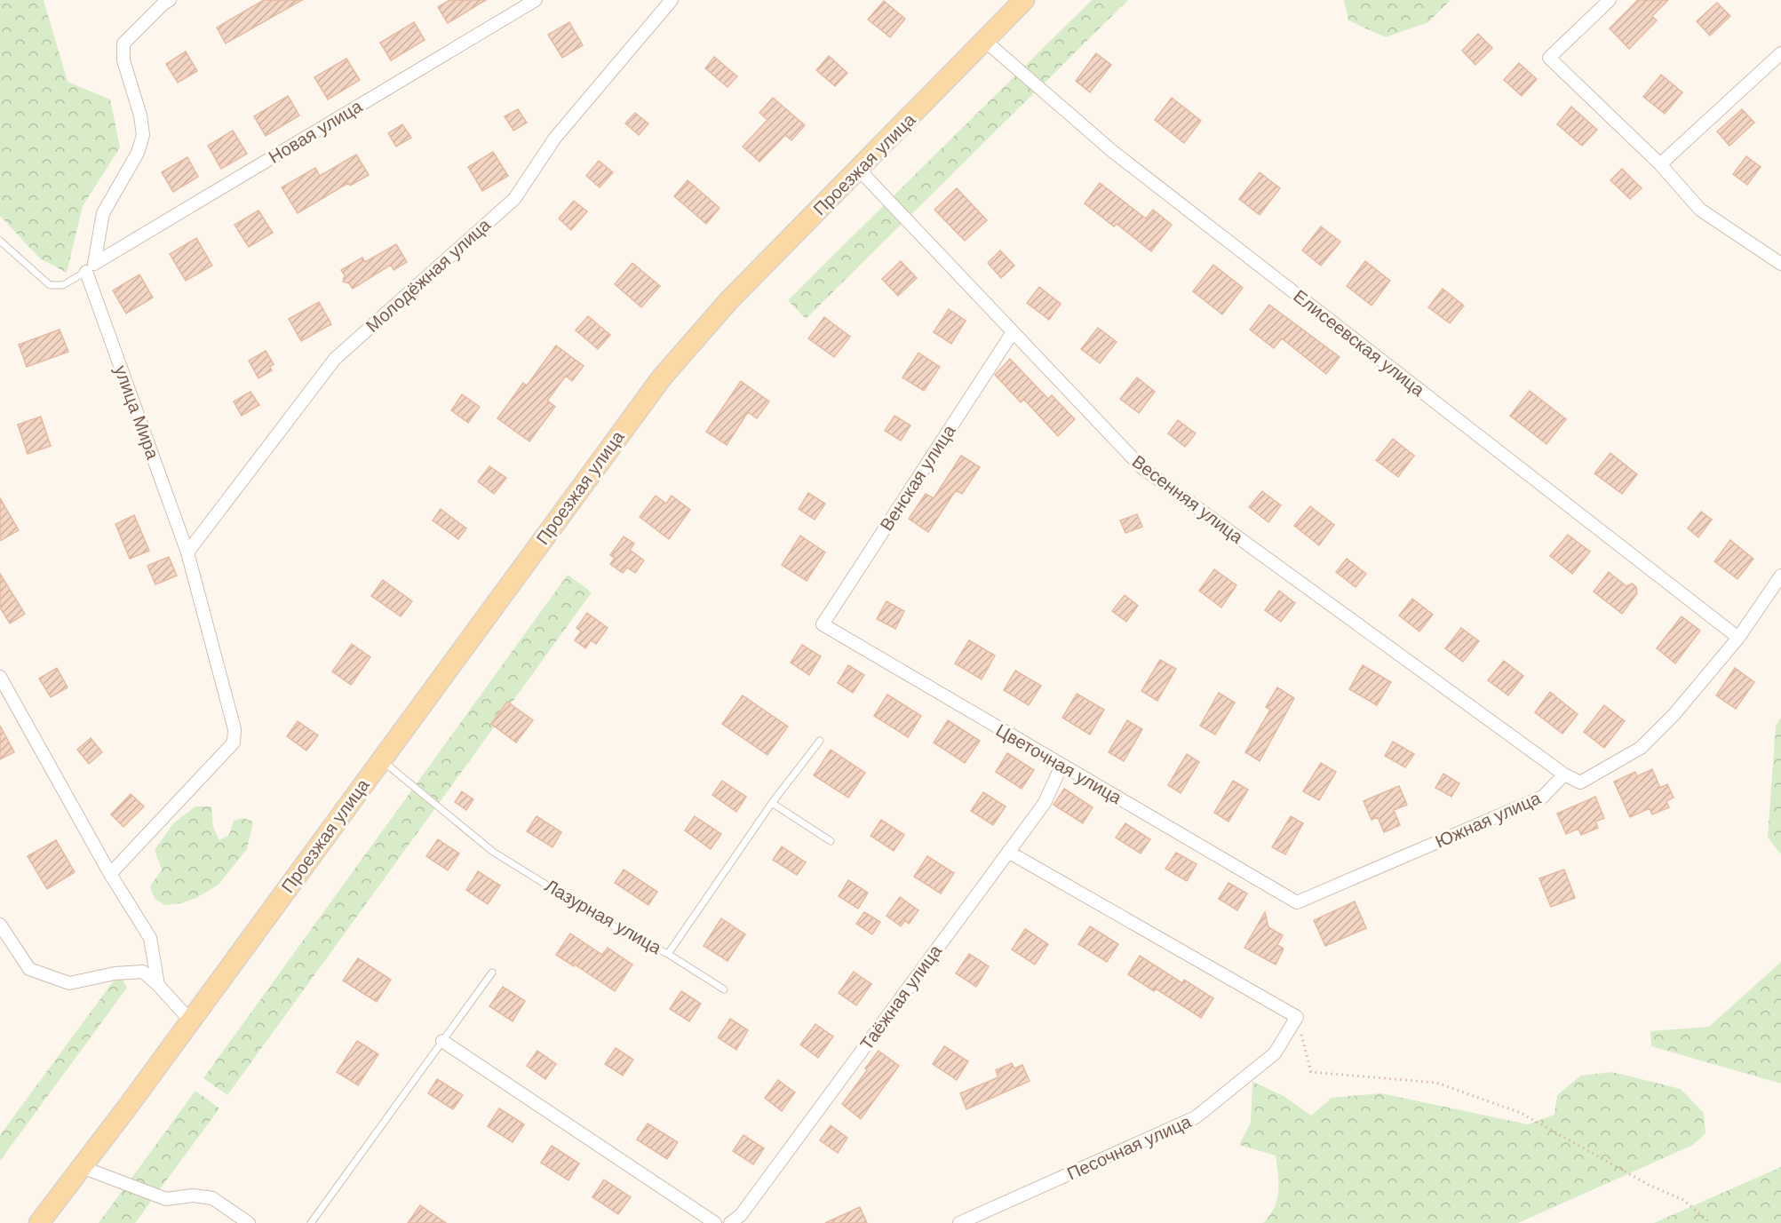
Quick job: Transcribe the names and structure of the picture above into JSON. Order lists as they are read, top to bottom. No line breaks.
{"streets":{"main road":["Проезжая улица"],"street":["Новая улица","Молодёжная улица","Елисеевская улица","улица Мира","Венская улица","Весенняя улица","Цветочная улица","Южная улица","Таёжная улица","Песочная улица"],"lane":["Лазурная улица"]},"crossings":[["Новая улица","улица Мира"],["Проезжая улица","Елисеевская улица"],["Проезжая улица","Весенняя улица"],["Проезжая улица","Лазурная улица"],["Молодёжная улица","улица Мира"],["Венская улица","Весенняя улица"],["Венская улица","Цветочная улица"],["Весенняя улица","Южная улица"],["Цветочная улица","Южная улица"],["Цветочная улица","Таёжная улица"]]}
